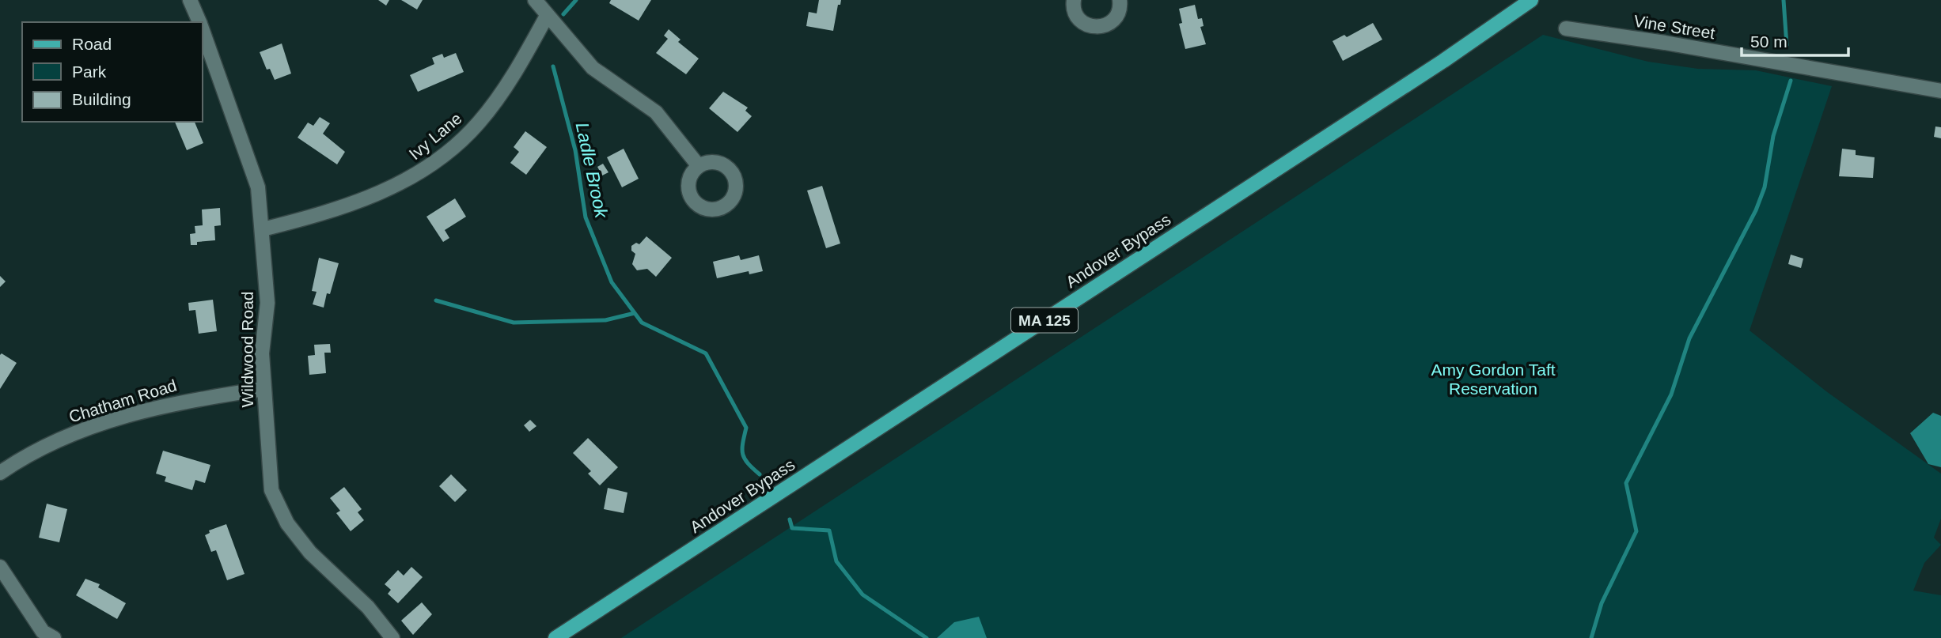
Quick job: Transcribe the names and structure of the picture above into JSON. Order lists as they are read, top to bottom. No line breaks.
{"streets":{"main road":["Andover Bypass","MA 125"],"street":["Vine Street","Ivy Lane","Wildwood Road","Chatham Road"]},"crossings":[["Ivy Lane","Wildwood Road"],["Wildwood Road","Chatham Road"]],"water":["Ladle Brook"],"parks":["Amy Gordon Taft Reservation"],"legend":["Road","Park","Building"],"scale_bar":"50 m"}
